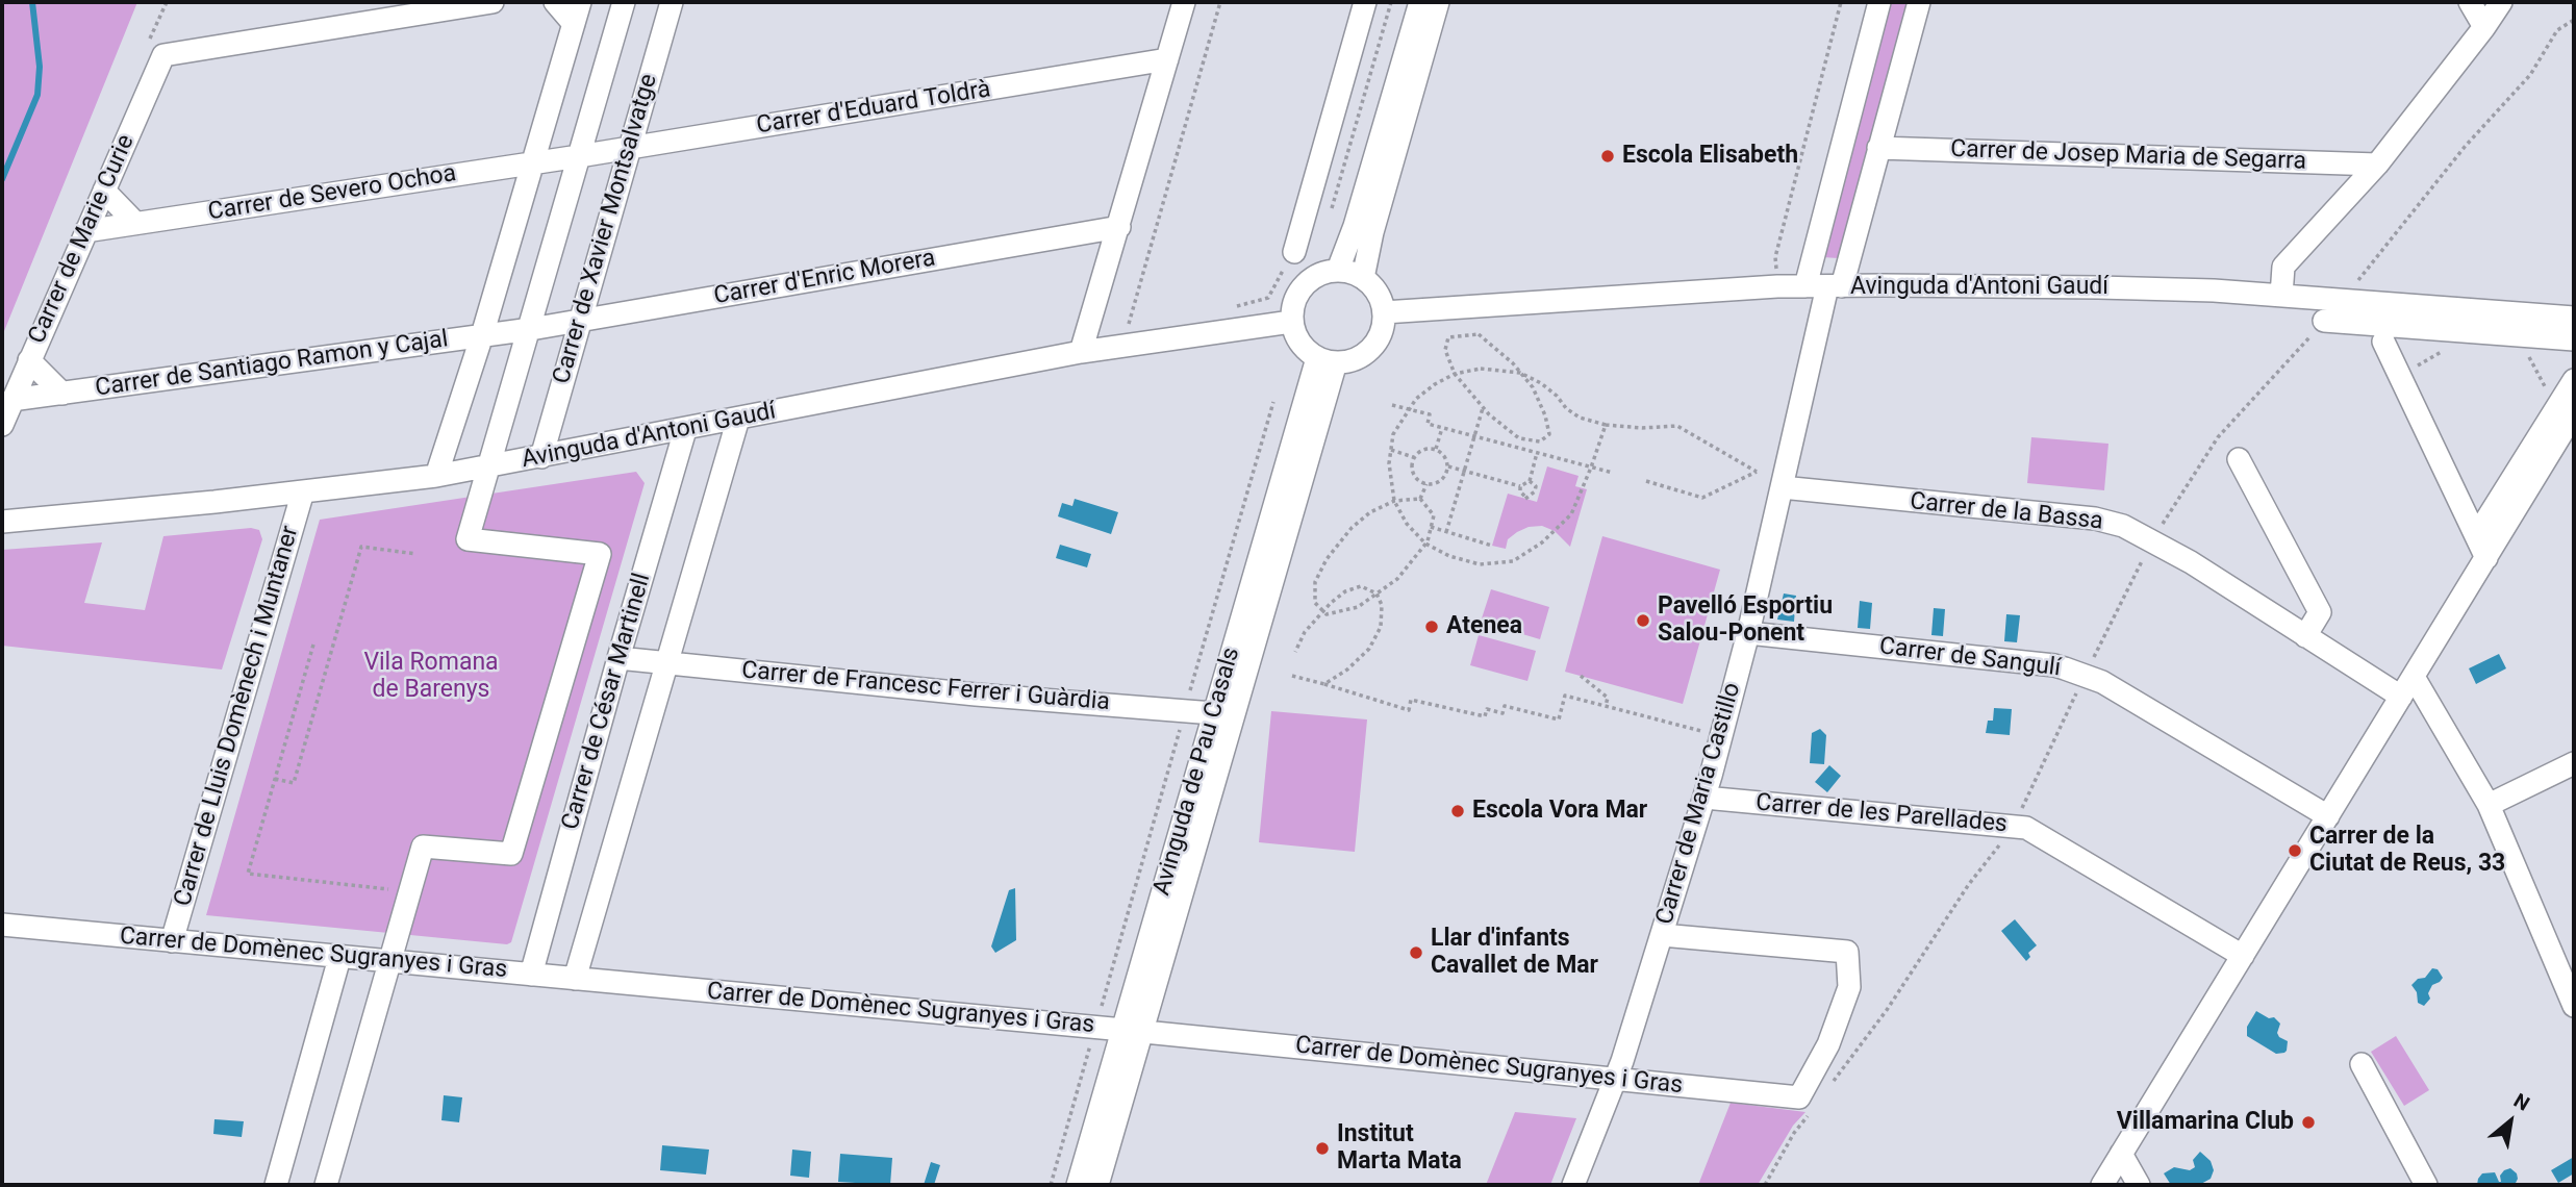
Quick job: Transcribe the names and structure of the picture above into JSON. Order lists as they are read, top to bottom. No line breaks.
{"streets":{"street":["Carrer d'Eduard Toldrà","Carrer de Josep Maria de Segarra","Carrer de Severo Ochoa","Carrer de Xavier Montsalvatge","Carrer de Marie Curie","Carrer d'Enric Morera","Avinguda d'Antoni Gaudí","Carrer de Santiago Ramon y Cajal","Carrer de la Bassa","Carrer de Sangulí","Carrer de Francesc Ferrer i Guàrdia","Carrer de César Martinell","Carrer de Lluis Domènech i Muntaner","Avinguda de Pau Casals","Carrer de Maria Castillo","Carrer de les Parellades","Carrer de Domènec Sugranyes i Gras"]},"crossings":[["Carrer d'Eduard Toldrà","Carrer de Severo Ochoa"],["Carrer d'Eduard Toldrà","Carrer de Xavier Montsalvatge"],["Carrer de Severo Ochoa","Carrer de Marie Curie"],["Carrer de Xavier Montsalvatge","Carrer d'Enric Morera"],["Carrer de Xavier Montsalvatge","Avinguda d'Antoni Gaudí"],["Carrer de Marie Curie","Carrer de Santiago Ramon y Cajal"],["Carrer d'Enric Morera","Carrer de Santiago Ramon y Cajal"],["Avinguda d'Antoni Gaudí","Carrer de César Martinell"],["Avinguda d'Antoni Gaudí","Carrer de Lluis Domènech i Muntaner"],["Avinguda d'Antoni Gaudí","Avinguda de Pau Casals"],["Avinguda d'Antoni Gaudí","Carrer de Maria Castillo"],["Carrer de la Bassa","Carrer de Maria Castillo"],["Carrer de Sangulí","Carrer de Maria Castillo"],["Carrer de Francesc Ferrer i Guàrdia","Carrer de César Martinell"],["Carrer de Francesc Ferrer i Guàrdia","Avinguda de Pau Casals"],["Carrer de César Martinell","Carrer de Domènec Sugranyes i Gras"],["Carrer de Lluis Domènech i Muntaner","Carrer de Domènec Sugranyes i Gras"],["Avinguda de Pau Casals","Carrer de Domènec Sugranyes i Gras"],["Carrer de Maria Castillo","Carrer de les Parellades"],["Carrer de Maria Castillo","Carrer de Domènec Sugranyes i Gras"]],"parks":["Vila Romana de Barenys"],"places":["Escola Elisabeth","Pavelló Esportiu Salou-Ponent","Atenea","Escola Vora Mar","Carrer de la Ciutat de Reus, 33","Llar d'infants Cavallet de Mar","Villamarina Club","Institut Marta Mata"],"north":"top right"}
